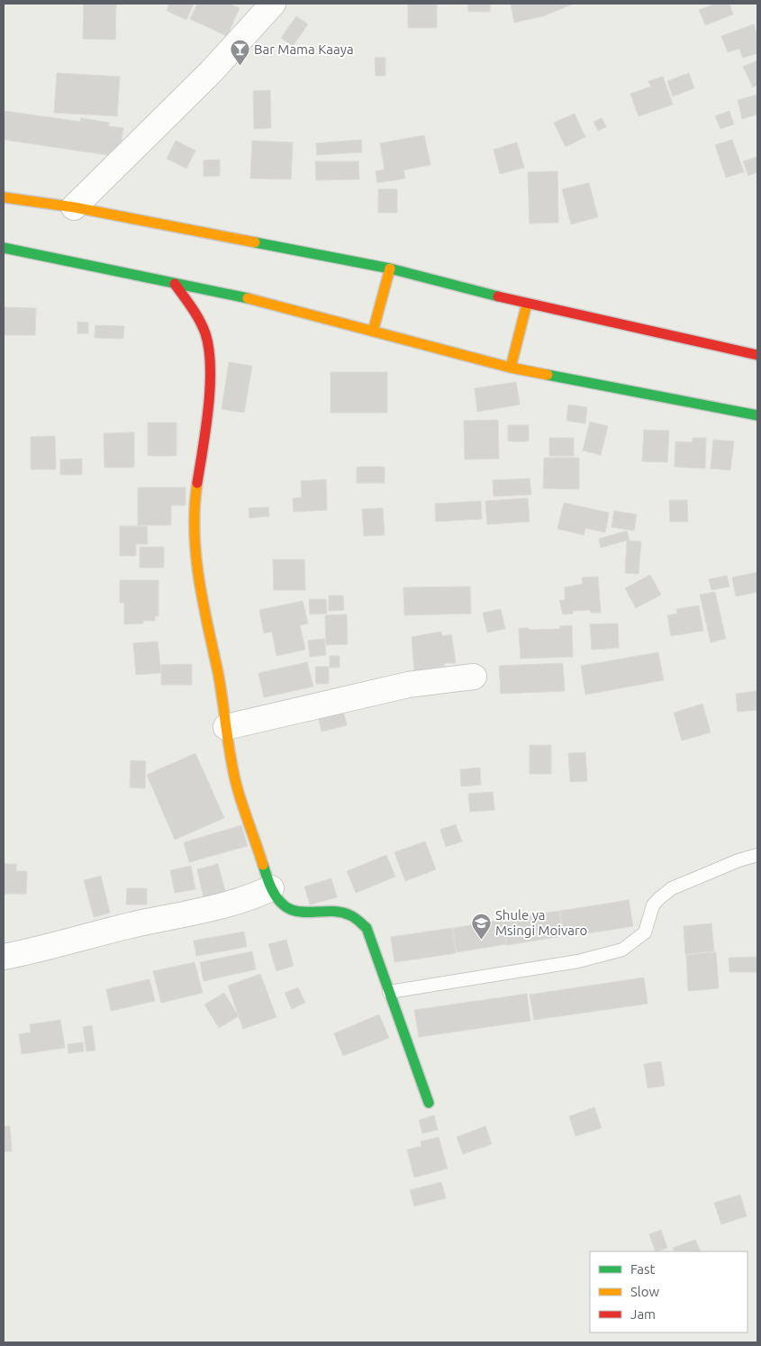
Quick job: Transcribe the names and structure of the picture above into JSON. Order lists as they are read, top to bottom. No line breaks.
{"places":{"bar":["Bar Mama Kaaya"],"school or university":["Shule ya Msingi Moivaro"]},"legend":["Fast","Slow","Jam"]}
